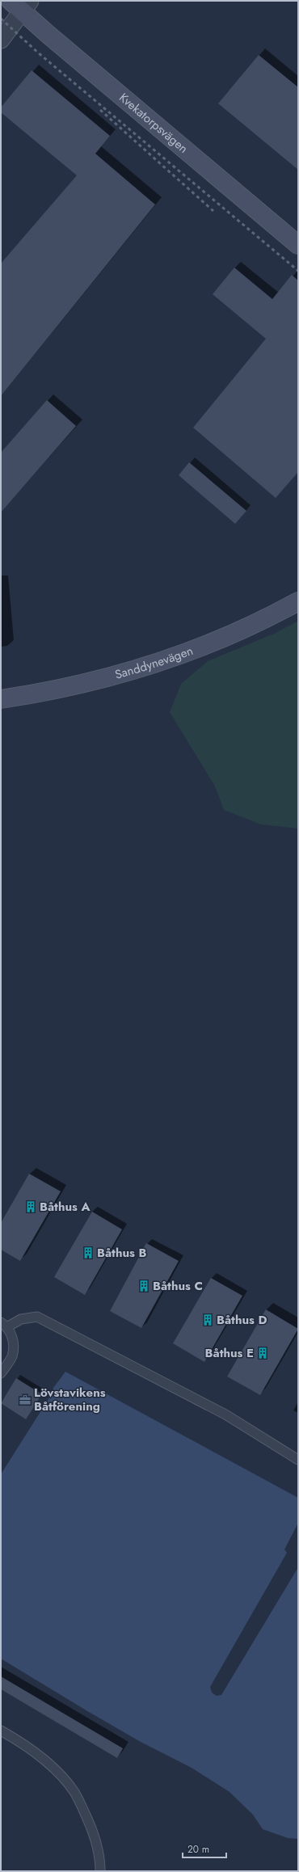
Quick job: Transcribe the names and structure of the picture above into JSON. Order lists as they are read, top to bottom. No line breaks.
{"streets":{"street":["Kvekatorpsvägen","Sanddynevägen"]},"places":{"building":["Båthus A","Båthus B","Båthus C","Båthus D","Båthus E"],"office":["Lövstavikens Båtförening"]},"scale_bar":"20 m"}
